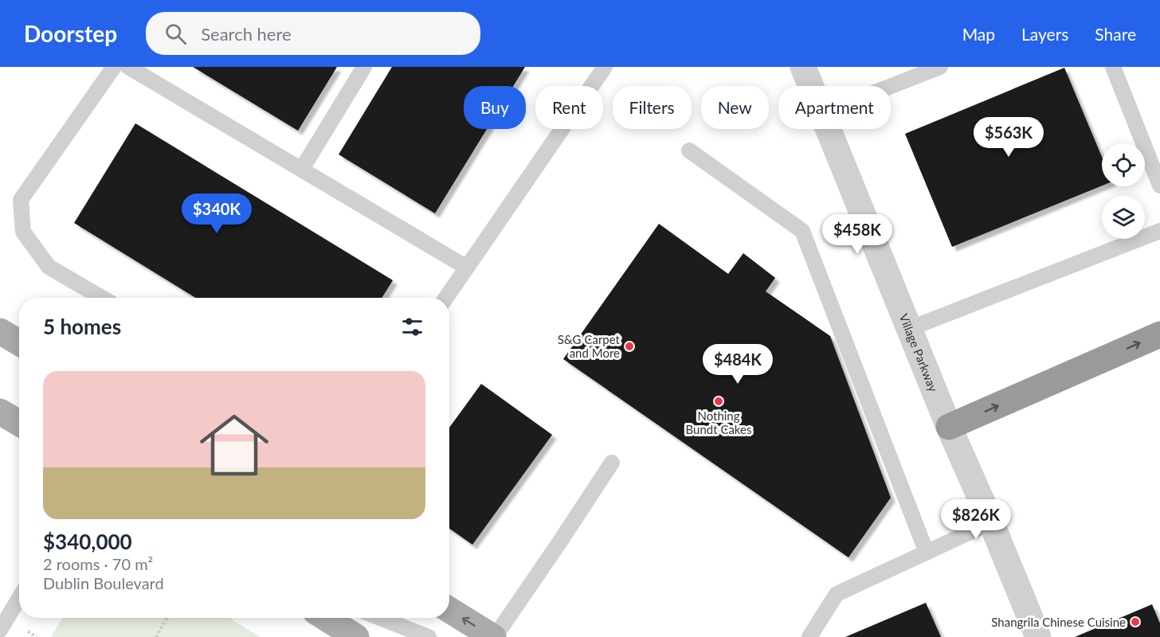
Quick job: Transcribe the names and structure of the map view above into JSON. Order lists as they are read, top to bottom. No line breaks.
{"streets":{"street":["Village Parkway"]},"places":["S&G Carpet and More","Nothing Bundt Cakes","Shangrila Chinese Cuisine"],"page":{"header":"Doorstep","search":"Search here","nav":["Map","Layers","Share"],"chip":["Buy","Rent","Filters","New","Apartment"],"price":["$563K","$340K","$458K","$484K","$826K"],"heading":"5 homes","list":[{"name":"$340,000","note":"2 rooms · 70 m² · Dublin Boulevard"}]}}
